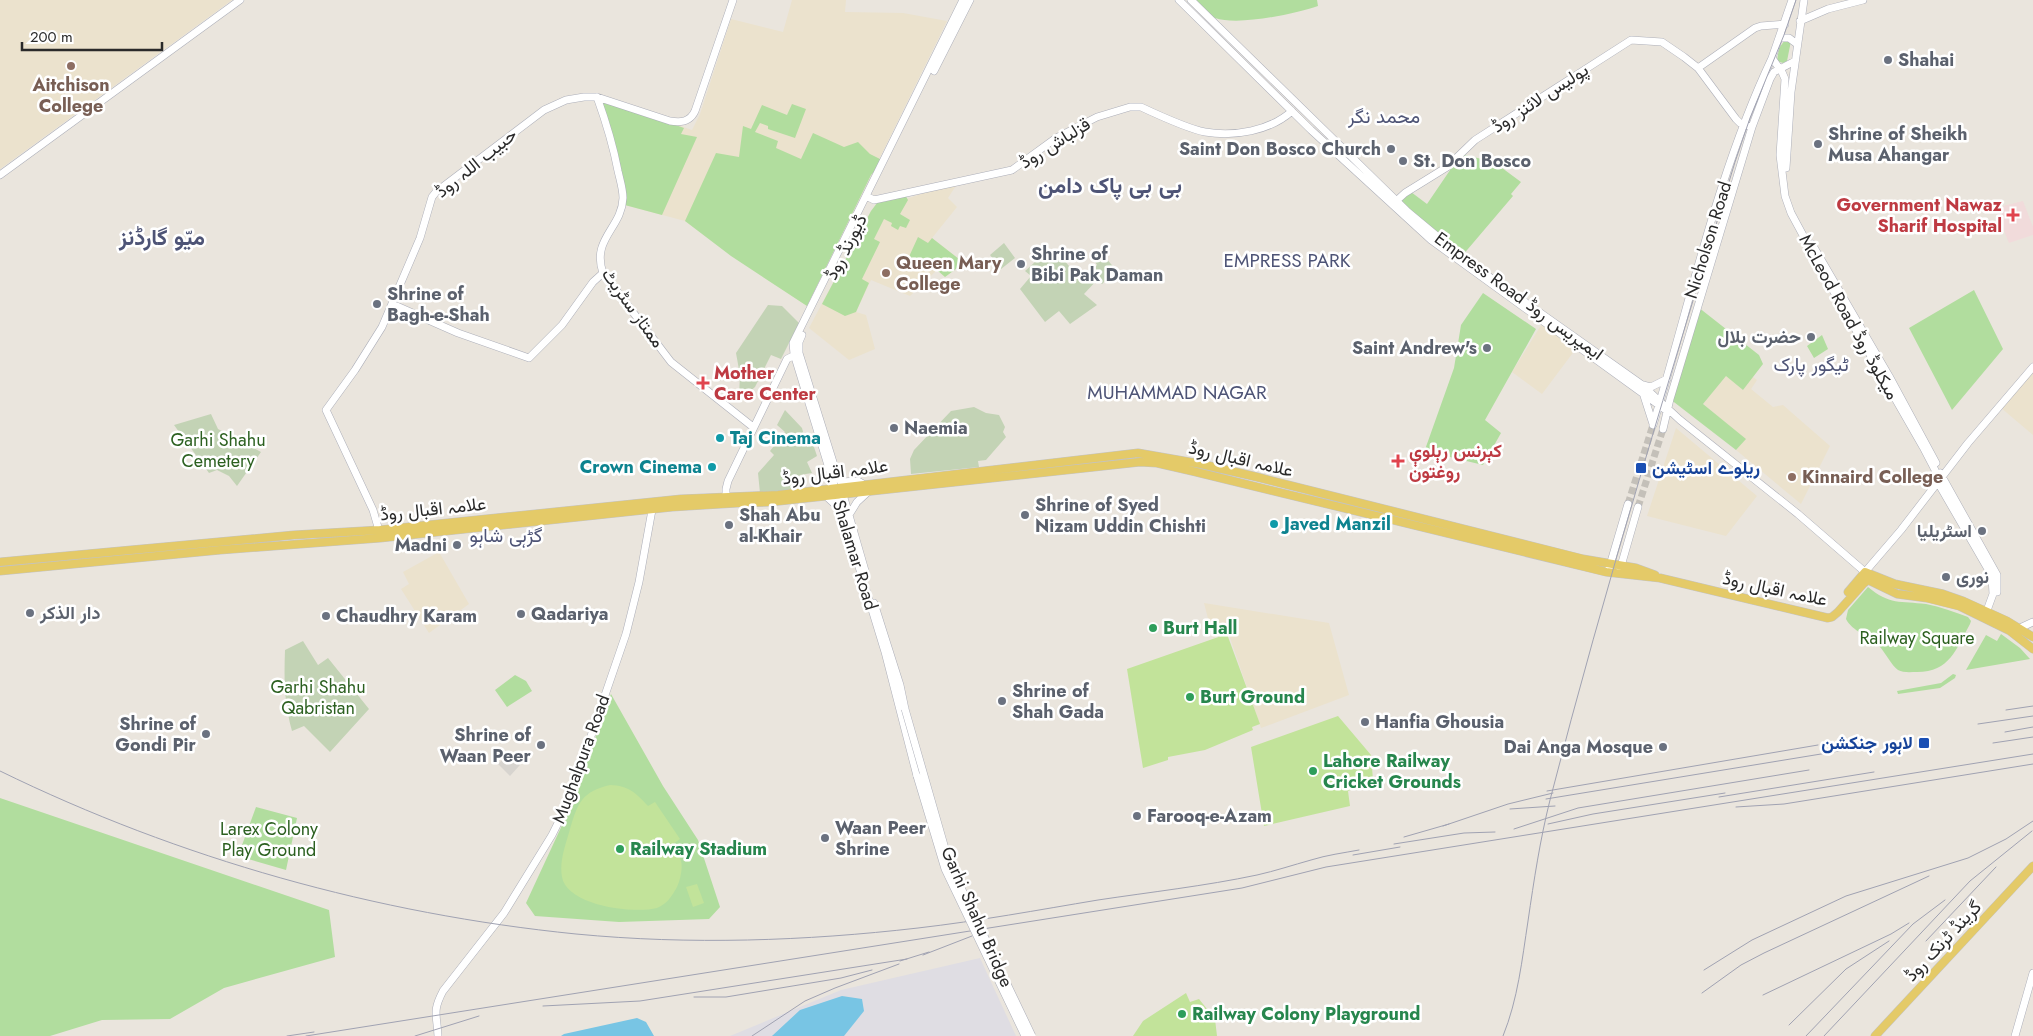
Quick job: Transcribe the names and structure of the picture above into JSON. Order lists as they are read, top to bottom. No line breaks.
{"streets":{"main road":["پولیس لائنز روڈ","قزلباش روڈ","حبیب اللہ روڈ","Nicholson Road","ڈیورنڈ روڈ","Empress Road ایمپریس روڈ","ممتاز سٹریٹ","McLeod Road میکلوڈ روڈ","علامہ اقبال روڈ","Shalamar Road","Mughalpura Road","Garhi Shahu Bridge","گرینڈ ٹرنک روڈ"]},"crossings":[["پولیس لائنز روڈ","Nicholson Road"],["پولیس لائنز روڈ","Empress Road ایمپریس روڈ"],["قزلباش روڈ","ڈیورنڈ روڈ"],["قزلباش روڈ","Empress Road ایمپریس روڈ"],["حبیب اللہ روڈ","ممتاز سٹریٹ"],["حبیب اللہ روڈ","علامہ اقبال روڈ"],["Nicholson Road","Empress Road ایمپریس روڈ"],["Nicholson Road","McLeod Road میکلوڈ روڈ"],["ڈیورنڈ روڈ","ممتاز سٹریٹ"],["ڈیورنڈ روڈ","علامہ اقبال روڈ"],["ڈیورنڈ روڈ","Shalamar Road"],["Empress Road ایمپریس روڈ","علامہ اقبال روڈ"],["McLeod Road میکلوڈ روڈ","علامہ اقبال روڈ"],["علامہ اقبال روڈ","Shalamar Road"],["علامہ اقبال روڈ","Mughalpura Road"],["Shalamar Road","Garhi Shahu Bridge"]],"districts":["محمد نگر","بی بی پاک دامن","میّو گارڈنز","EMPRESS PARK","ٹیگور پارک","MUHAMMAD NAGAR","گڑہی شاہو"],"parks":["Garhi Shahu Cemetery","Railway Square","Garhi Shahu Qabristan","Larex Colony Play Ground"],"places":{"other":["Shahai","Aitchison College","Shrine of Sheikh Musa Ahangar","Saint Don Bosco Church","St. Don Bosco","Shrine of Bibi Pak Daman","Queen Mary College","Shrine of Bagh-e-Shah","حضرت بلال","Saint Andrew's","Naemia","Taj Cinema","Crown Cinema","Kinnaird College","Shrine of Syed Nizam Uddin Chishti","Javed Manzil","Shah Abu al-Khair","اسٹریلیا","Madni","نوری","دار الذکر","Qadariya","Chaudhry Karam","Burt Hall","Burt Ground","Shrine of Shah Gada","Hanfia Ghousia","Shrine of Gondi Pir","Shrine of Waan Peer","Dai Anga Mosque","Lahore Railway Cricket Grounds","Farooq-e-Azam","Waan Peer Shrine","Railway Stadium","Railway Colony Playground"],"health":["Government Nawaz Sharif Hospital","Mother Care Center","کېرنس رېلوې روغتون"],"transit":["ریلوے اسٹیشن","لاہور جنکشن"]},"scale_bar":"200 m"}
